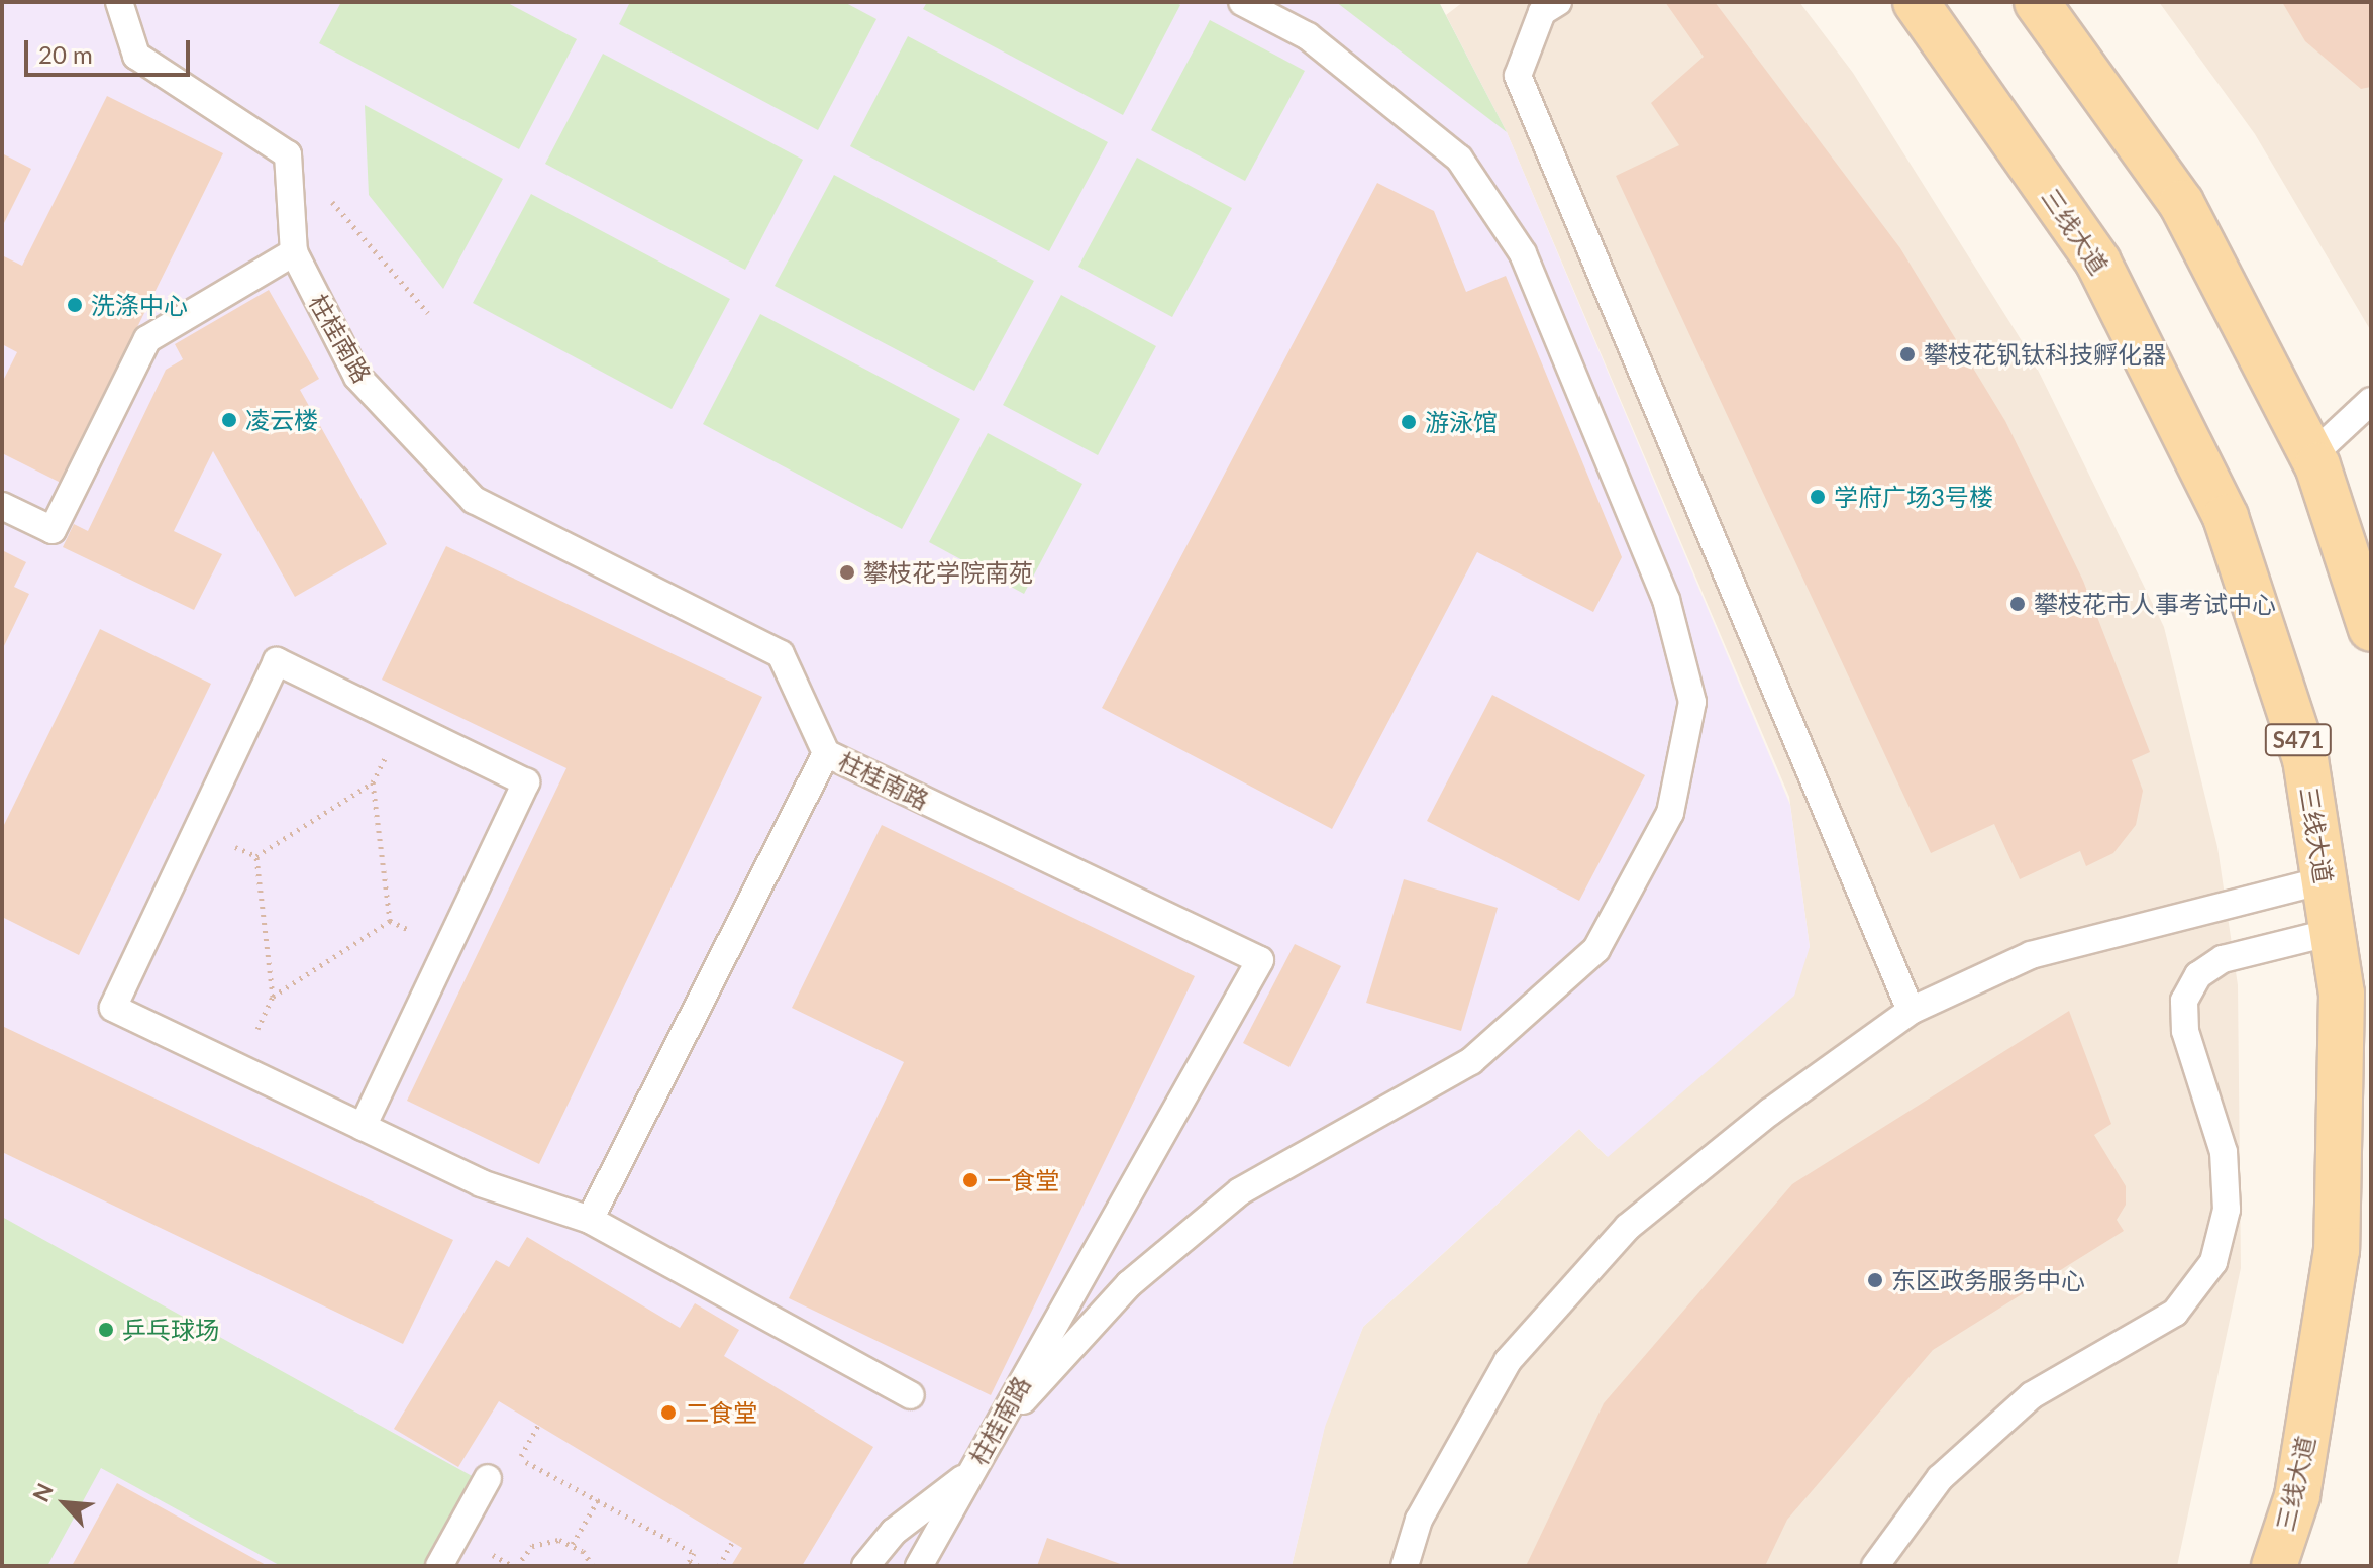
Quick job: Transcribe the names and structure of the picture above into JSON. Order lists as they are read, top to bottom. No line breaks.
{"streets":{"main road":["三线大道","S471"],"lane":["柱桂南路"]},"places":["洗涤中心","攀枝花钒钛科技孵化器","凌云楼","游泳馆","学府广场3号楼","攀枝花学院南苑","攀枝花市人事考试中心","一食堂","东区政务服务中心","乒乓球场","二食堂"],"scale_bar":"20 m","north":"top left"}
